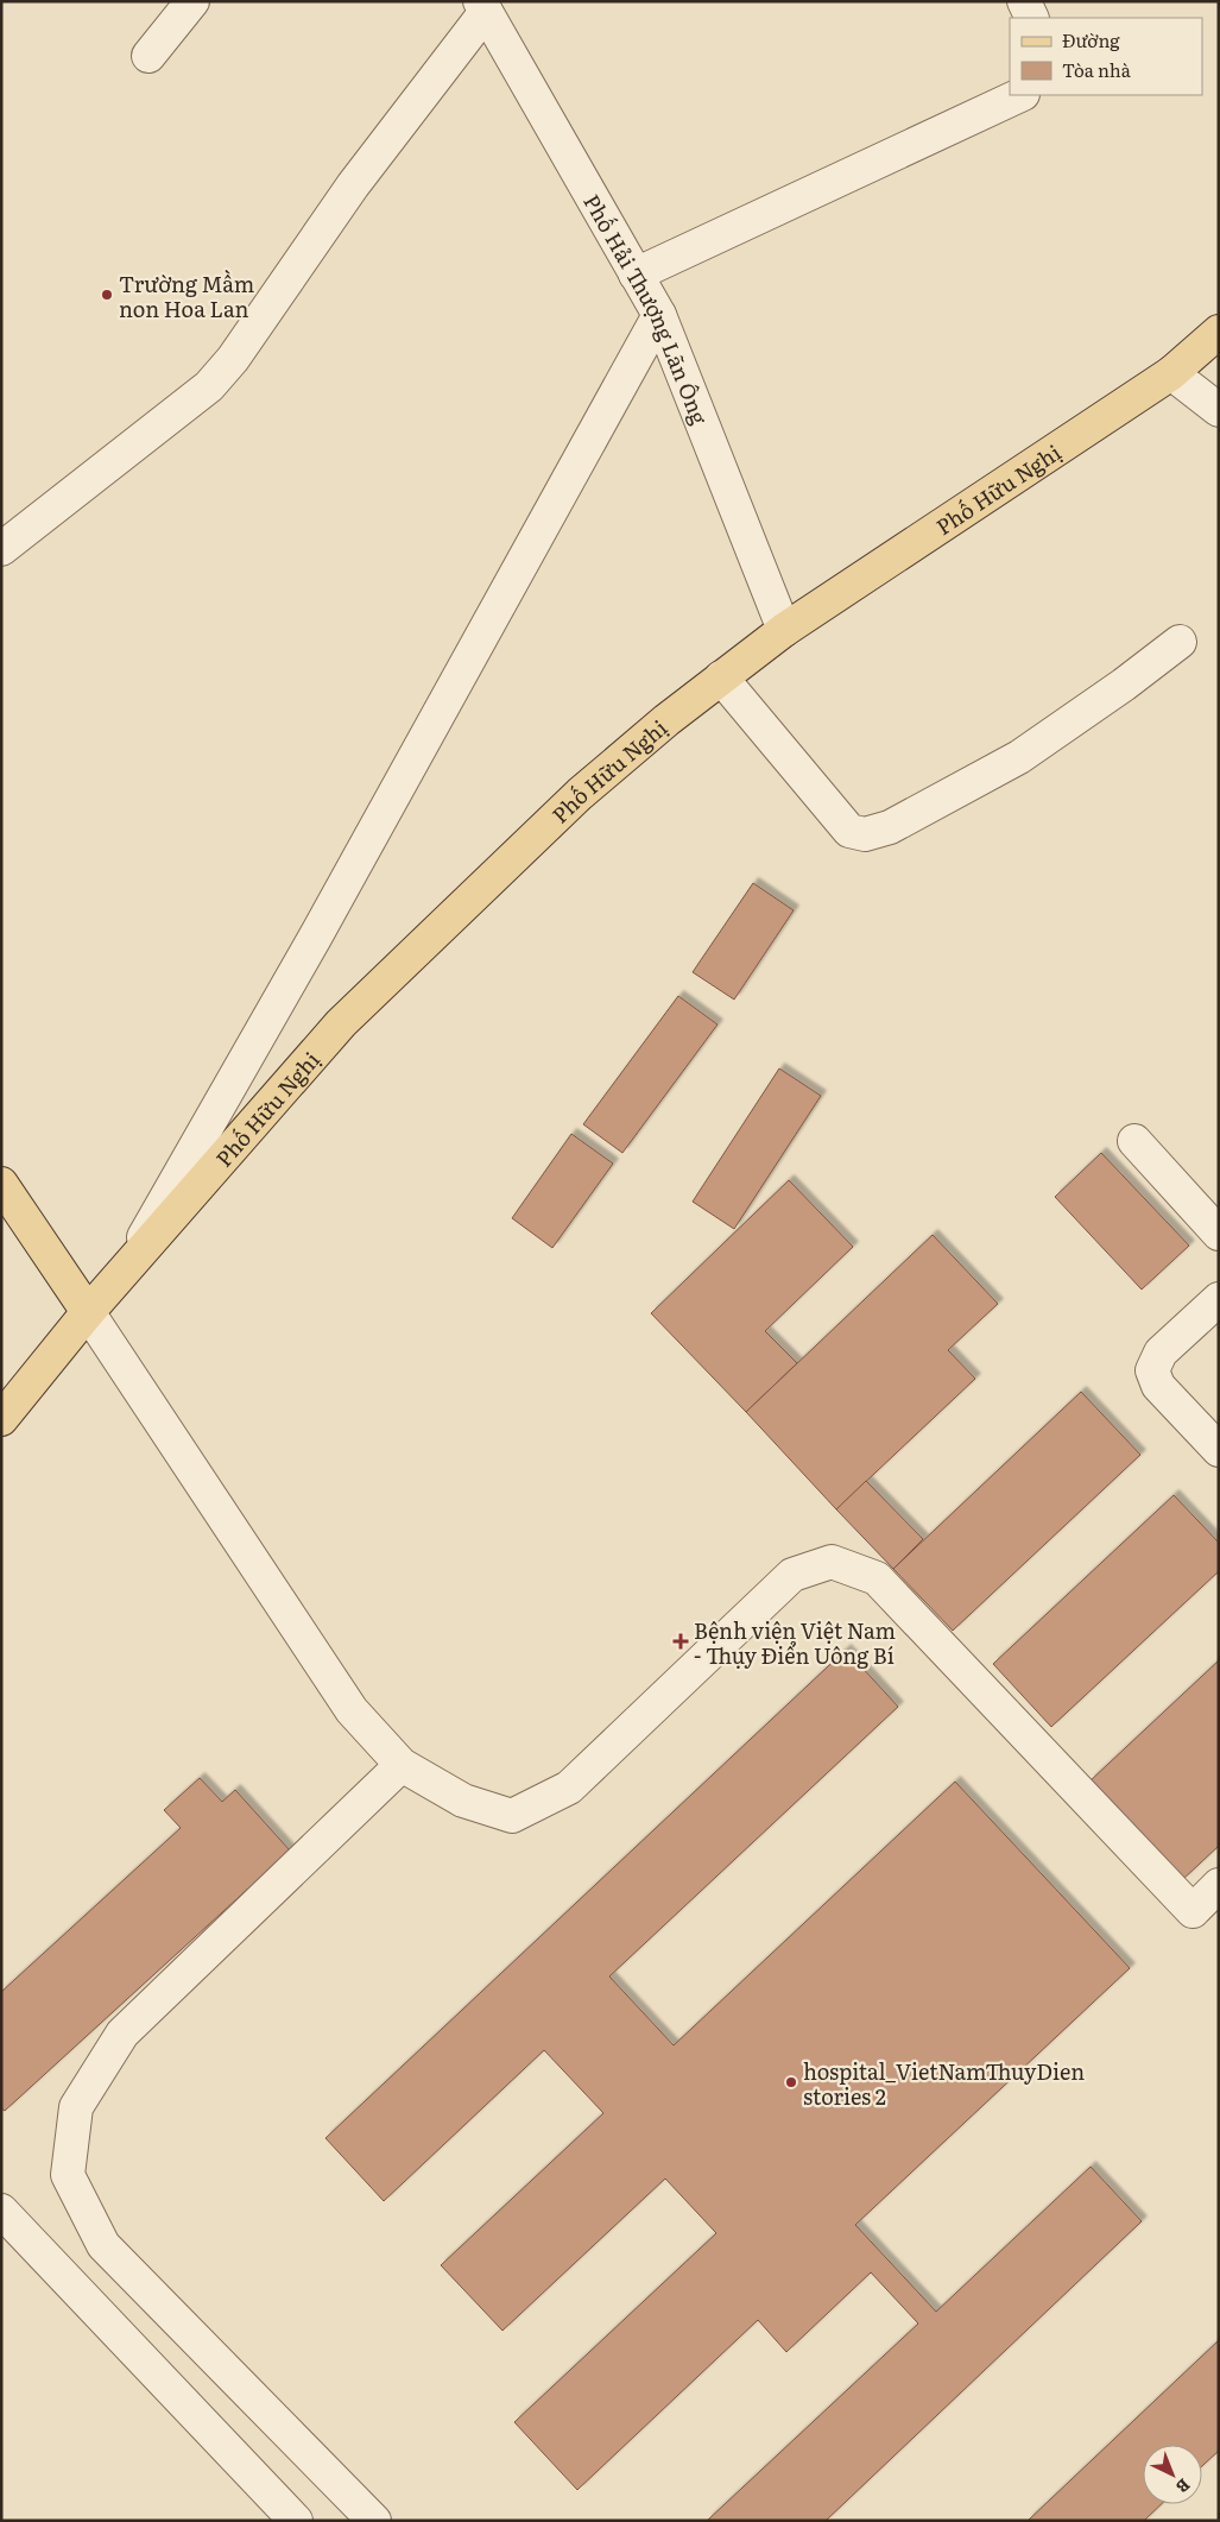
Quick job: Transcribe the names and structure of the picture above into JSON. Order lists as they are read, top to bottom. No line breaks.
{"streets":{"main road":["Phố Hữu Nghị"],"street":["Phố Hải Thượng Lãn Ông"]},"crossings":[["Phố Hải Thượng Lãn Ông","Phố Hữu Nghị"]],"places":{"other":["Trường Mầm non Hoa Lan","hospital_VietNamThuyDien stories 2"],"health":["Bệnh viện Việt Nam - Thụy Điển Uông Bí"]},"legend":["Đường","Tòa nhà"],"north":"bottom right"}
